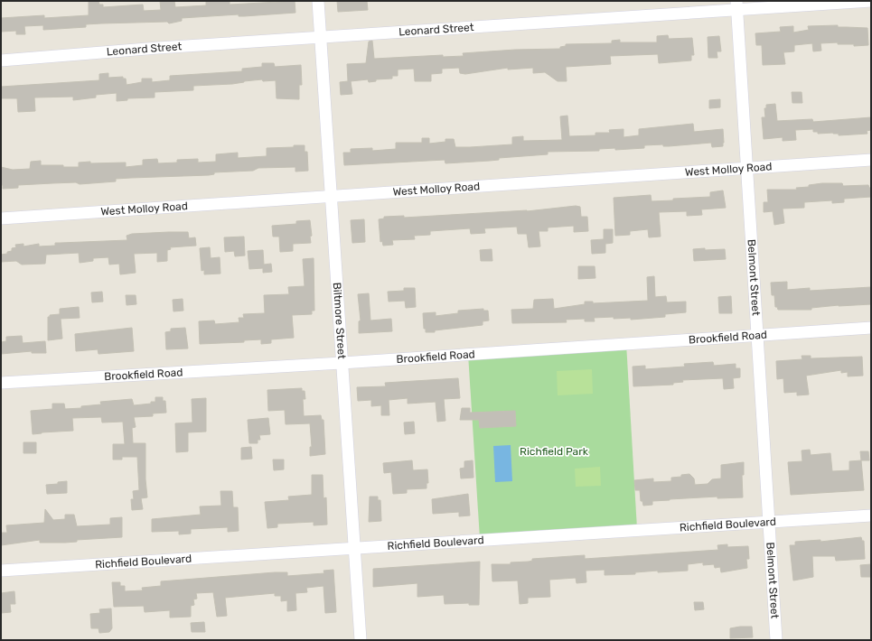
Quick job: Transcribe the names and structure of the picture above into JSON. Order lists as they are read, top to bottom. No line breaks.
{"streets":{"street":["Leonard Street","West Molloy Road","Belmont Street","Biltmore Street","Brookfield Road","Richfield Boulevard"]},"crossings":[["Leonard Street","Belmont Street"],["Leonard Street","Biltmore Street"],["West Molloy Road","Belmont Street"],["West Molloy Road","Biltmore Street"],["Belmont Street","Brookfield Road"],["Belmont Street","Richfield Boulevard"],["Biltmore Street","Brookfield Road"],["Biltmore Street","Richfield Boulevard"]],"parks":["Richfield Park"]}
